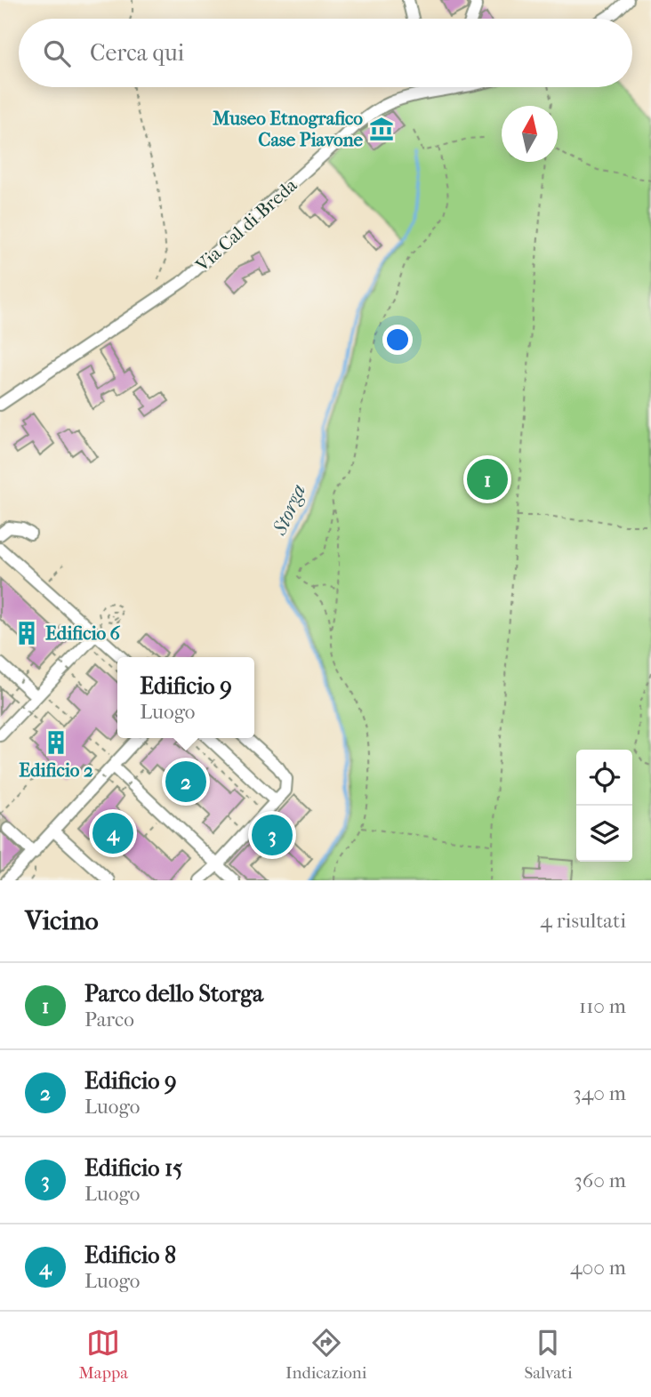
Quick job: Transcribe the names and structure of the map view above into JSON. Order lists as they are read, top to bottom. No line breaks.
{"streets":{"street":["Via Cal di Breda"]},"water":["Storga"],"places":{"museum":["Museo Etnografico Case Piavone"],"building":["Edificio 6","Edificio 2"]},"north":"top","page":{"search":"Cerca qui","pins":["1","2","4","3"],"popup":["Edificio 9","Luogo"],"heading":["Vicino","4 risultati"],"list":[{"mark":"1","name":"Parco dello Storga","note":"Parco","value":"110 m"},{"mark":"2","name":"Edificio 9","note":"Luogo","value":"340 m"},{"mark":"3","name":"Edificio 15","note":"Luogo","value":"360 m"},{"mark":"4","name":"Edificio 8","note":"Luogo","value":"400 m"}],"nav":["Mappa","Indicazioni","Salvati"]}}
